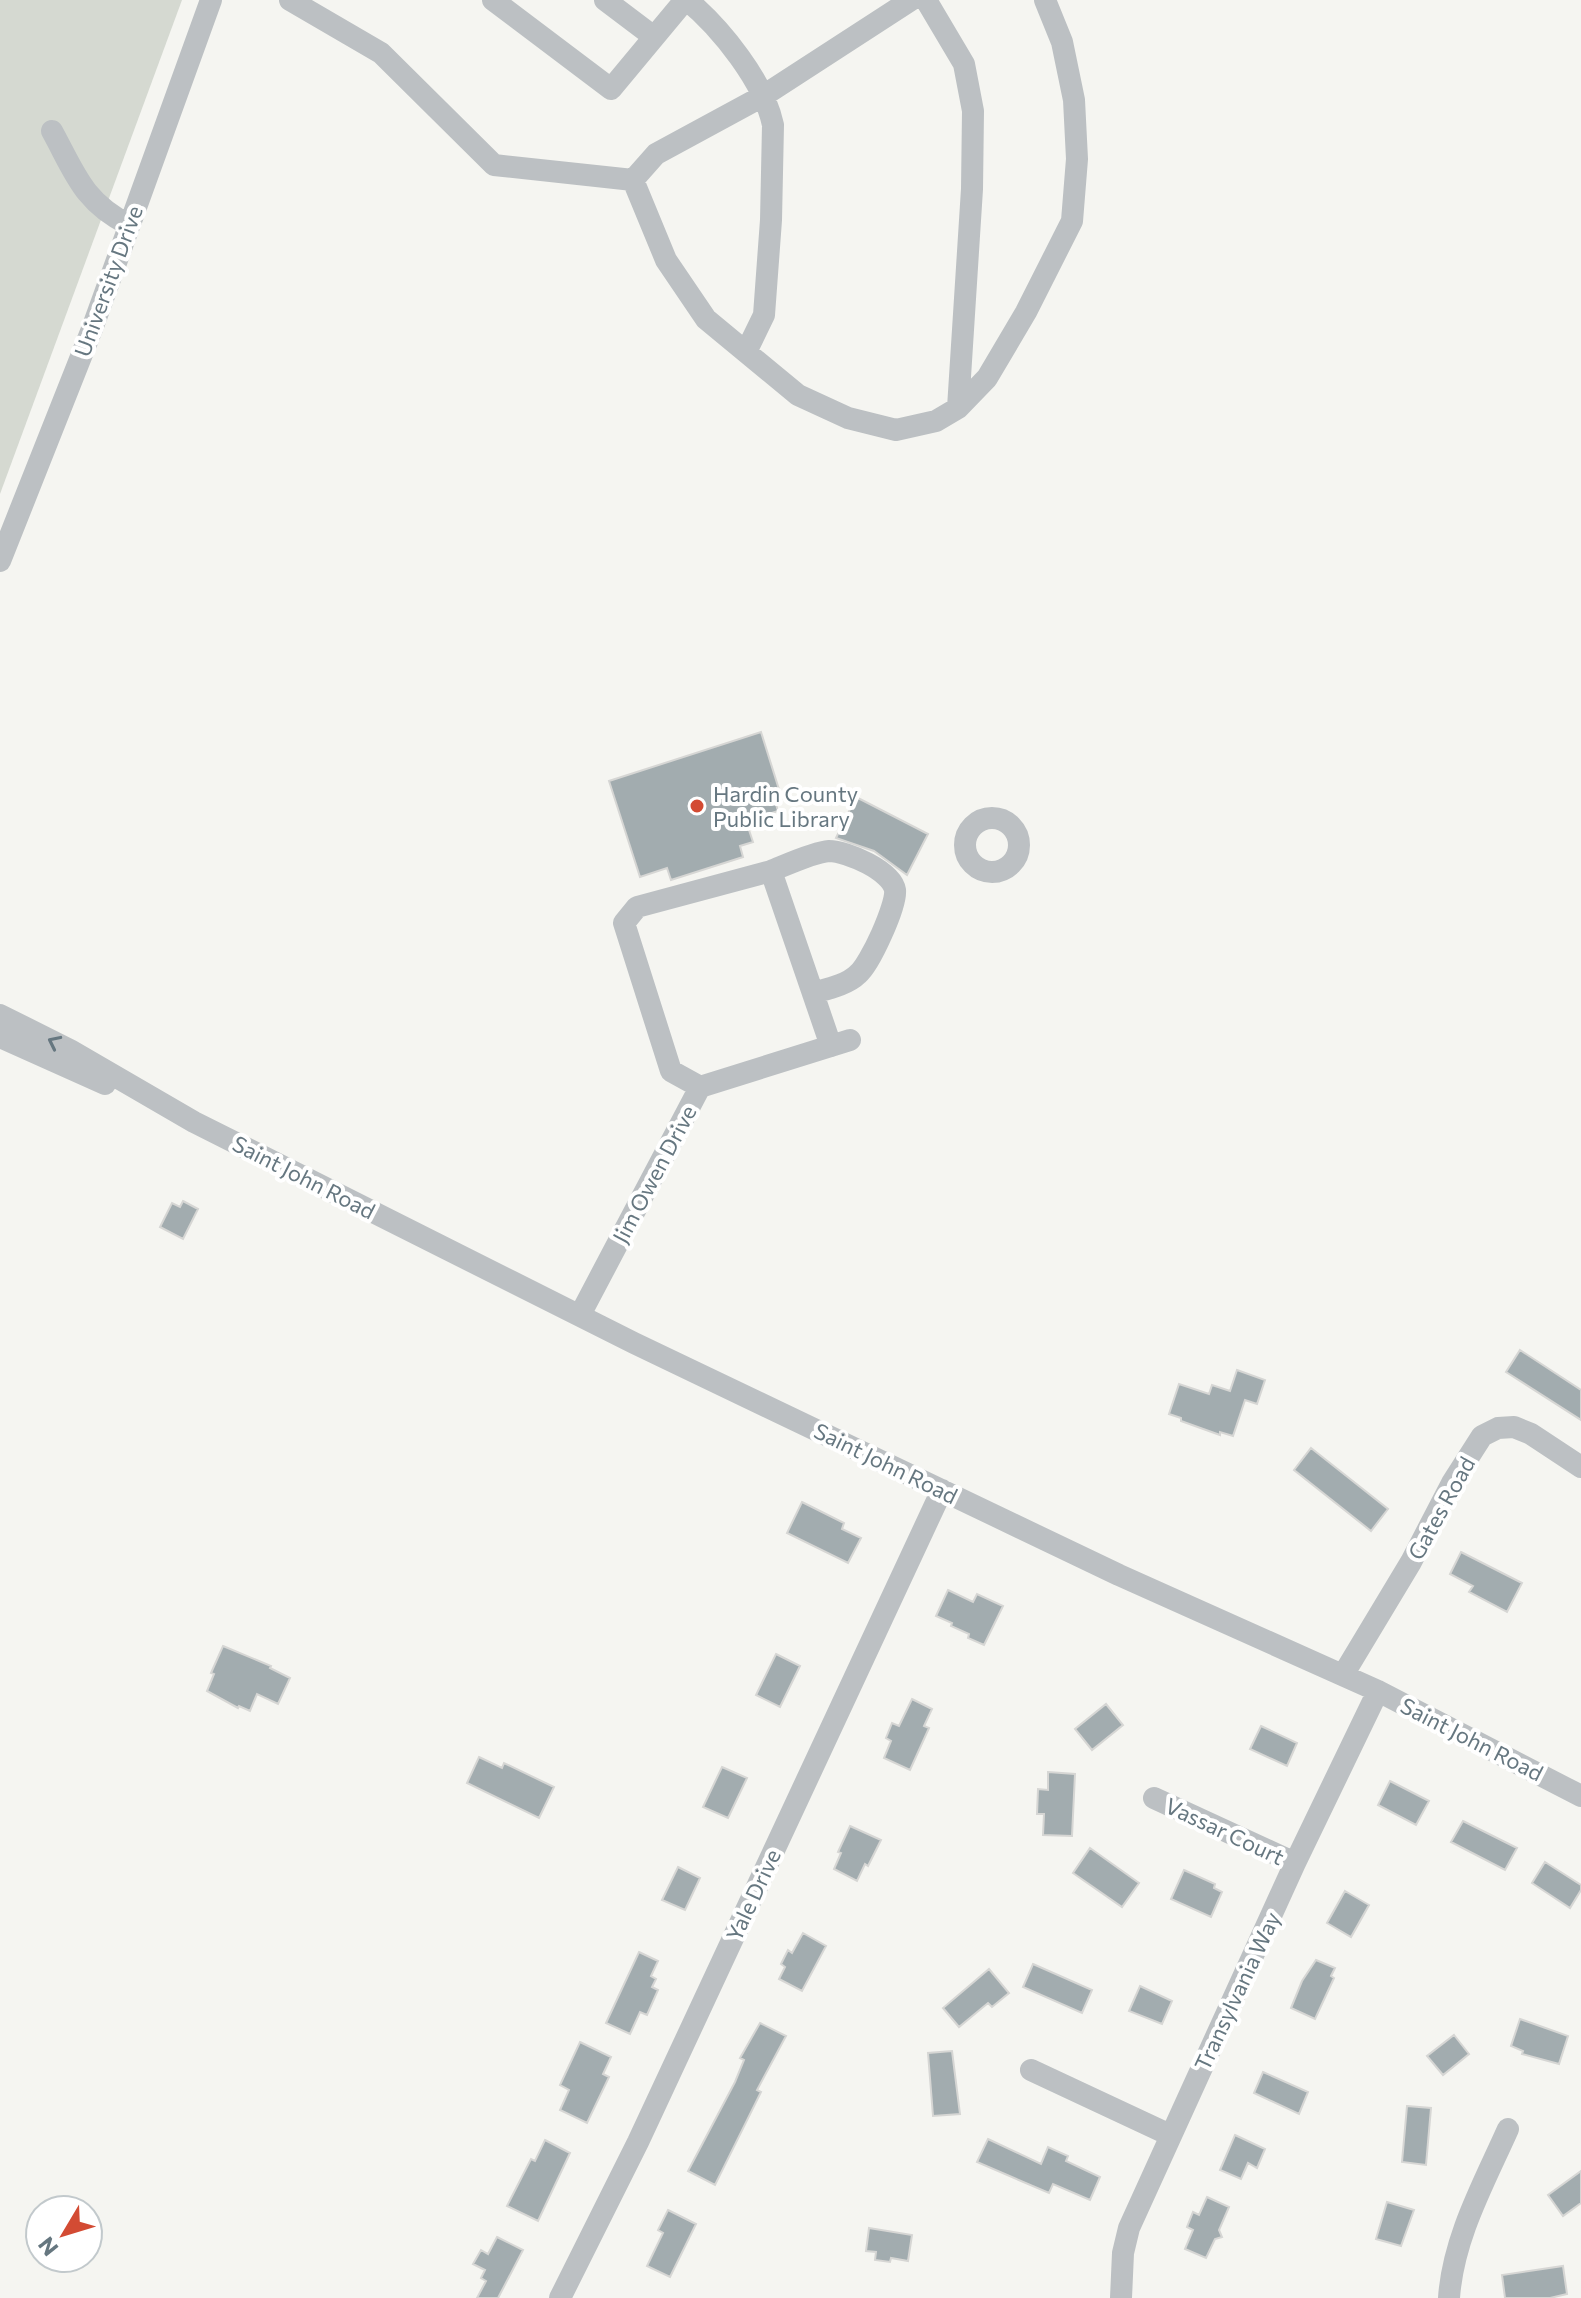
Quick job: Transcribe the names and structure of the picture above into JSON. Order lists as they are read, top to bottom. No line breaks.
{"streets":{"street":["University Drive","Jim Owen Drive","Saint John Road","Gates Road","Vassar Court","Yale Drive","Transylvania Way"]},"crossings":[["Jim Owen Drive","Saint John Road"],["Saint John Road","Gates Road"],["Saint John Road","Yale Drive"],["Saint John Road","Transylvania Way"],["Vassar Court","Transylvania Way"]],"places":["Hardin County Public Library"],"north":"bottom left"}
